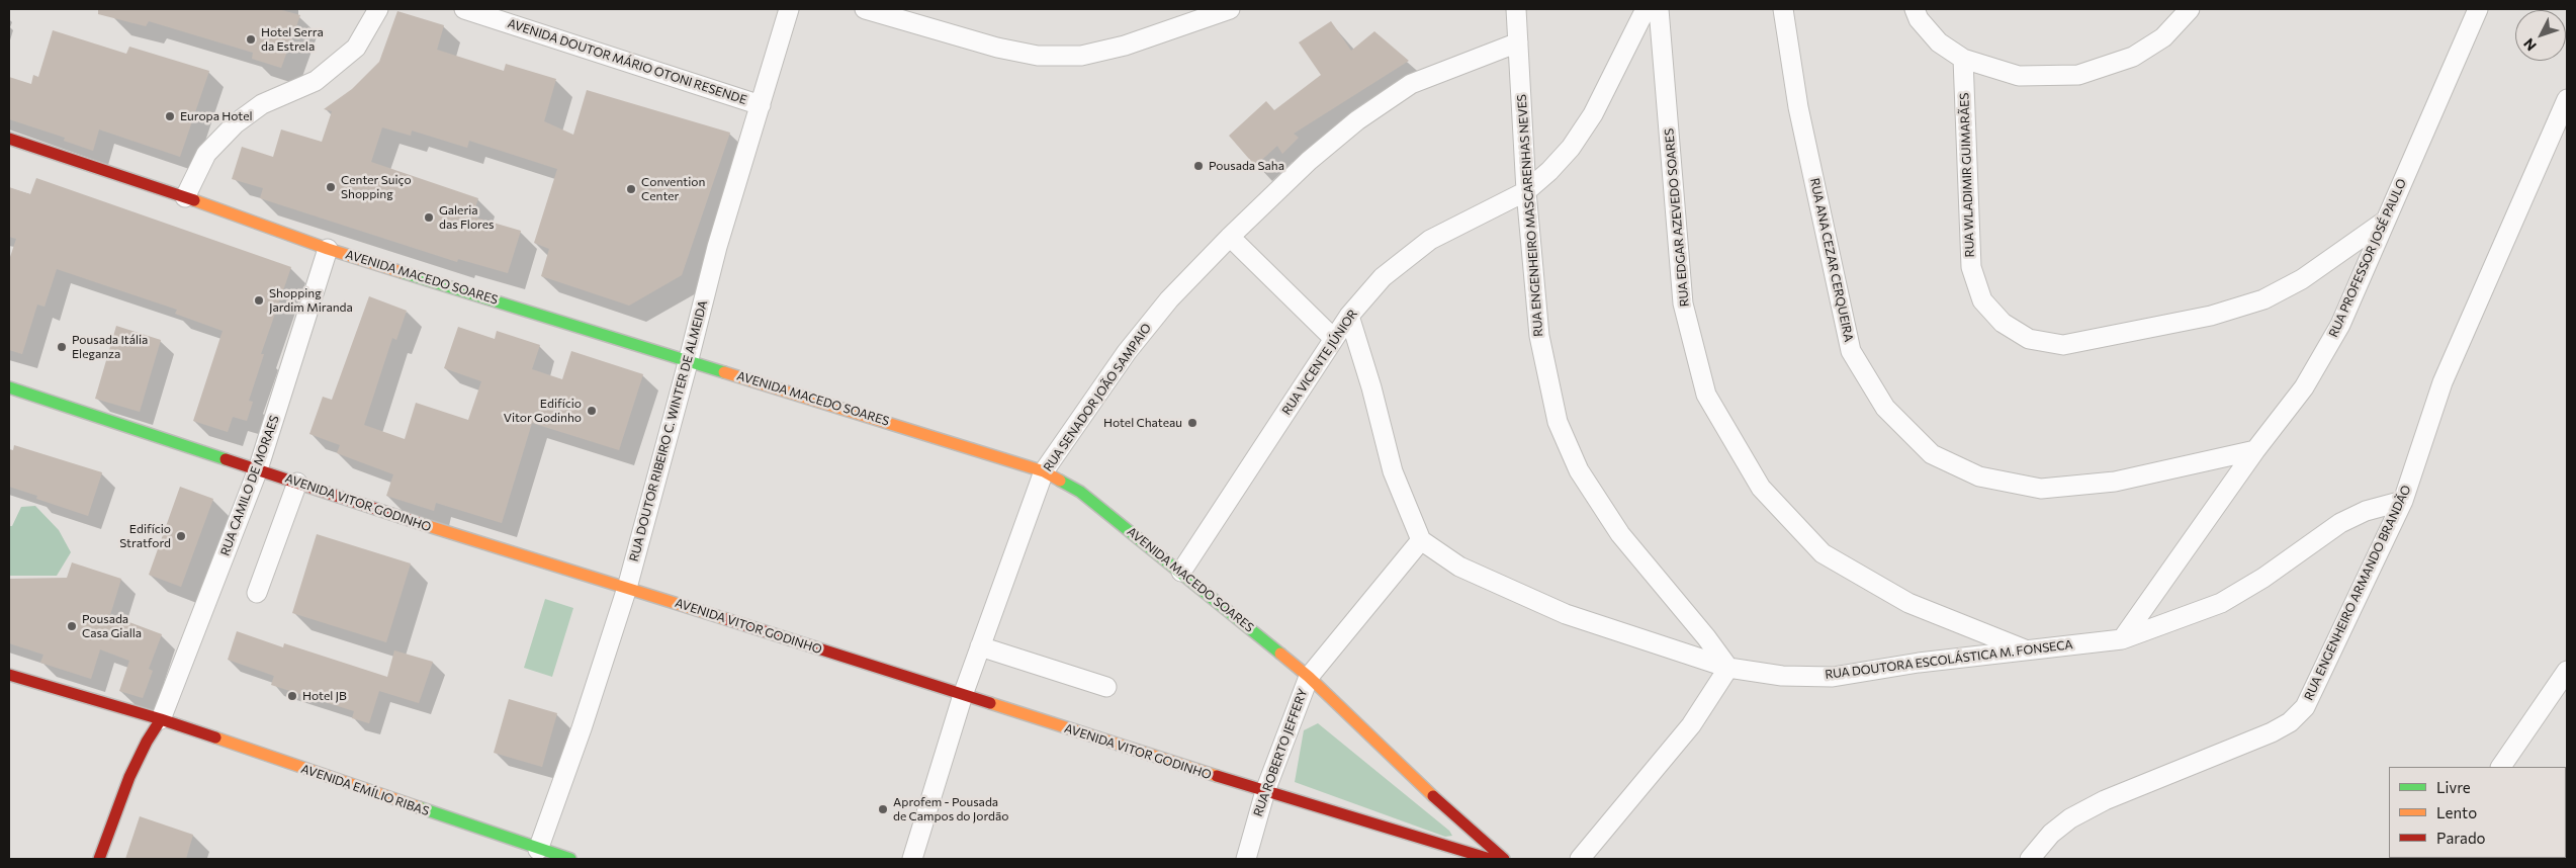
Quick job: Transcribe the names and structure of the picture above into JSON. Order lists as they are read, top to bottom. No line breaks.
{"streets":{"street":["AVENIDA DOUTOR MÁRIO OTONI RESENDE","RUA WLADIMIR GUIMARÃES","RUA ENGENHEIRO MASCARENHAS NEVES","RUA EDGAR AZEVEDO SOARES","RUA PROFESSOR JOSÉ PAULO","RUA ANA CEZAR CERQUEIRA","AVENIDA MACEDO SOARES","RUA VICENTE JÚNIOR","RUA SENADOR JOÃO SAMPAIO","RUA DOUTOR RIBEIRO C. WINTER DE ALMEIDA","RUA CAMILO DE MORAES","AVENIDA VITOR GODINHO","RUA ENGENHEIRO ARMANDO BRANDÃO","RUA DOUTORA ESCOLÁSTICA M. FONSECA","RUA ROBERTO JEFFERY","AVENIDA EMÍLIO RIBAS"]},"crossings":[["AVENIDA DOUTOR MÁRIO OTONI RESENDE","RUA DOUTOR RIBEIRO C. WINTER DE ALMEIDA"],["RUA WLADIMIR GUIMARÃES","RUA PROFESSOR JOSÉ PAULO"],["RUA ENGENHEIRO MASCARENHAS NEVES","RUA VICENTE JÚNIOR"],["RUA ENGENHEIRO MASCARENHAS NEVES","RUA SENADOR JOÃO SAMPAIO"],["RUA ENGENHEIRO MASCARENHAS NEVES","RUA DOUTORA ESCOLÁSTICA M. FONSECA"],["RUA EDGAR AZEVEDO SOARES","RUA DOUTORA ESCOLÁSTICA M. FONSECA"],["RUA PROFESSOR JOSÉ PAULO","RUA ANA CEZAR CERQUEIRA"],["RUA PROFESSOR JOSÉ PAULO","RUA DOUTORA ESCOLÁSTICA M. FONSECA"],["AVENIDA MACEDO SOARES","RUA VICENTE JÚNIOR"],["AVENIDA MACEDO SOARES","RUA SENADOR JOÃO SAMPAIO"],["AVENIDA MACEDO SOARES","RUA DOUTOR RIBEIRO C. WINTER DE ALMEIDA"],["AVENIDA MACEDO SOARES","RUA CAMILO DE MORAES"],["AVENIDA MACEDO SOARES","RUA ROBERTO JEFFERY"],["RUA SENADOR JOÃO SAMPAIO","AVENIDA VITOR GODINHO"],["RUA DOUTOR RIBEIRO C. WINTER DE ALMEIDA","AVENIDA VITOR GODINHO"],["RUA DOUTOR RIBEIRO C. WINTER DE ALMEIDA","AVENIDA EMÍLIO RIBAS"],["RUA CAMILO DE MORAES","AVENIDA VITOR GODINHO"],["RUA CAMILO DE MORAES","AVENIDA EMÍLIO RIBAS"],["AVENIDA VITOR GODINHO","RUA ROBERTO JEFFERY"],["RUA ENGENHEIRO ARMANDO BRANDÃO","RUA DOUTORA ESCOLÁSTICA M. FONSECA"],["RUA DOUTORA ESCOLÁSTICA M. FONSECA","RUA ROBERTO JEFFERY"]],"places":["Hotel Serra da Estrela","Europa Hotel","Pousada Saha","Center Suiço Shopping","Convention Center","Galeria das Flores","Shopping Jardim Miranda","Pousada Itália Eleganza","Edifício Vitor Godinho","Hotel Chateau","Edifício Stratford","Pousada Casa Gialla","Hotel JB","Aprofem - Pousada de Campos do Jordão"],"legend":["Livre","Lento","Parado"],"north":"bottom left"}
